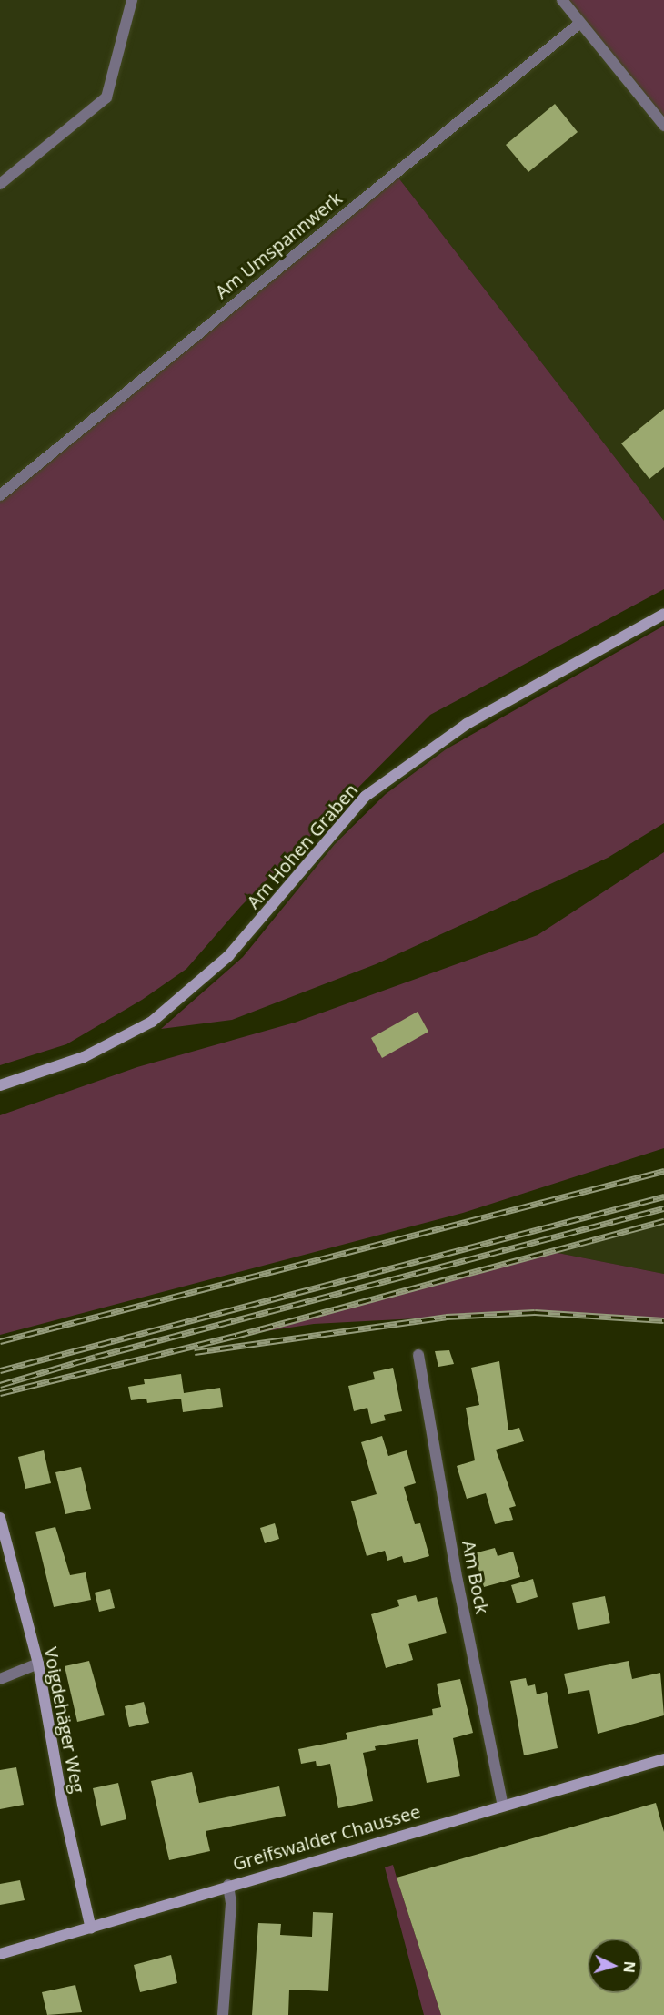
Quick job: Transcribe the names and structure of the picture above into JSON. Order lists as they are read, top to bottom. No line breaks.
{"streets":{"street":["Am Umspannwerk","Am Hohen Graben","Am Bock","Voigdehäger Weg","Greifswalder Chaussee"]},"crossings":[["Am Bock","Greifswalder Chaussee"],["Voigdehäger Weg","Greifswalder Chaussee"]],"north":"right"}
